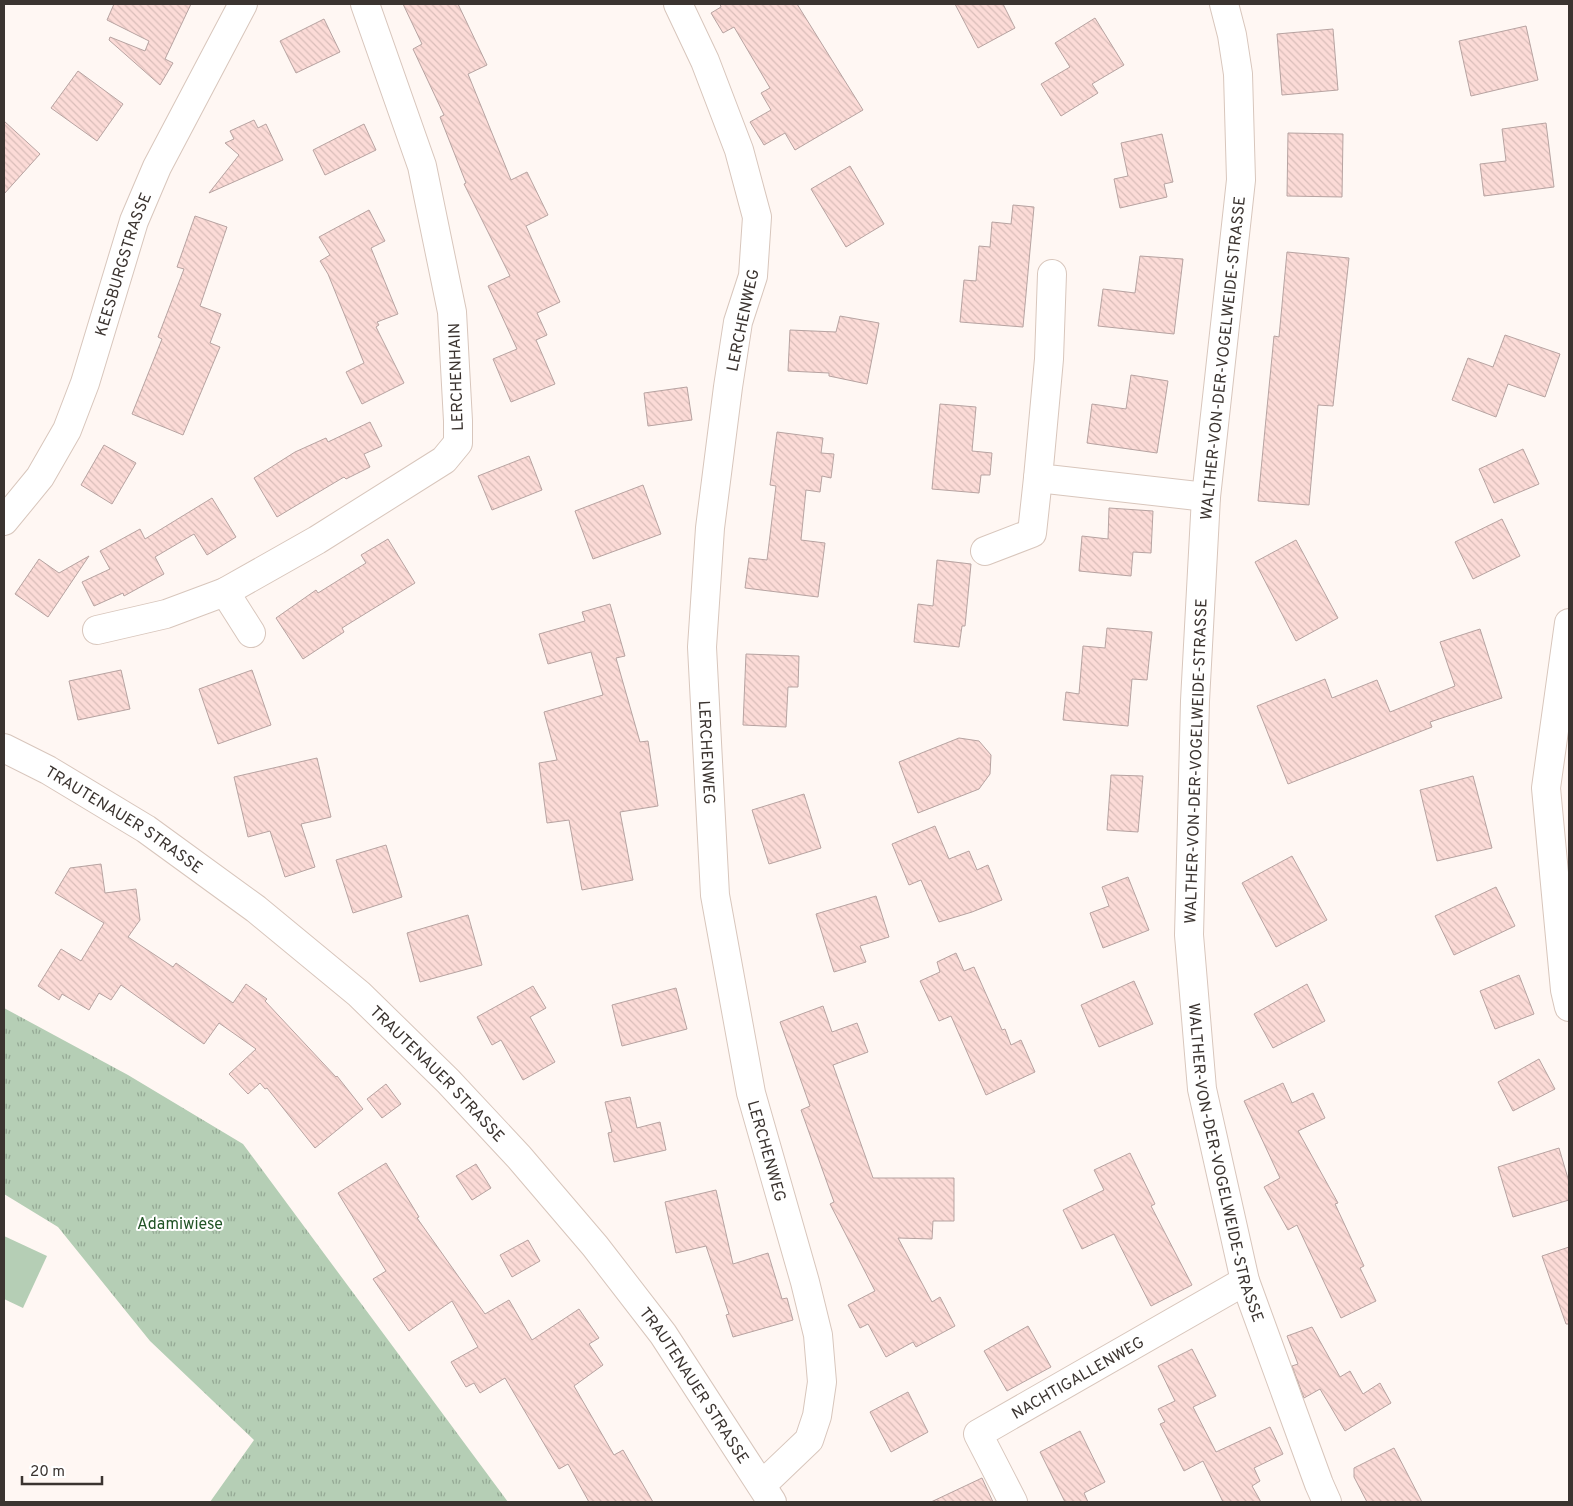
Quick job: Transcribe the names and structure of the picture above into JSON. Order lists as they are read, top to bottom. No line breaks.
{"streets":{"street":["KEESBURGSTRASSE","LERCHENWEG","WALTHER-VON-DER-VOGELWEIDE-STRASSE","LERCHENHAIN","TRAUTENAUER STRASSE","NACHTIGALLENWEG"]},"crossings":[["LERCHENWEG","TRAUTENAUER STRASSE"],["WALTHER-VON-DER-VOGELWEIDE-STRASSE","NACHTIGALLENWEG"]],"parks":["Adamiwiese"],"scale_bar":"20 m"}
